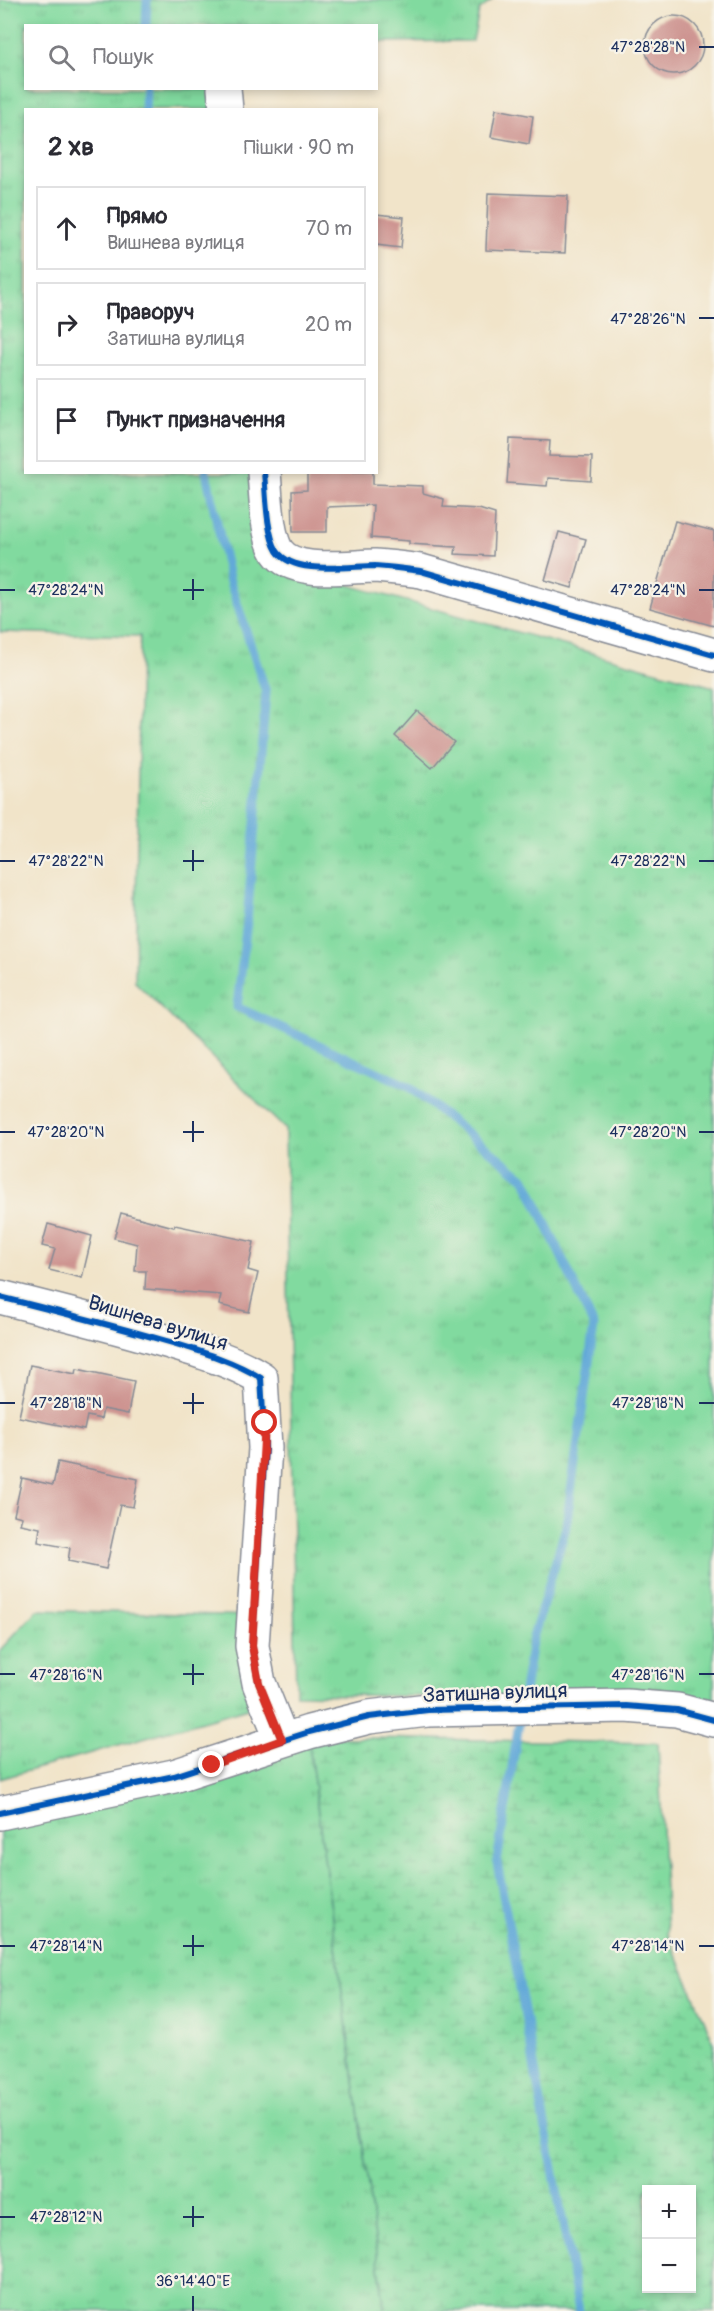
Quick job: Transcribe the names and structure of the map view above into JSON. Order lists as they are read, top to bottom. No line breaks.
{"streets":{"street":["Вишнева вулиця","Затишна вулиця"]},"crossings":[["Вишнева вулиця","Затишна вулиця"]],"page":{"search":"Пошук","heading":["2 хв","Пішки · 90 m"],"list":[["Прямо","Вишнева вулиця","70 m"],["Праворуч","Затишна вулиця","20 m"],"Пункт призначення"],"map_buttons":["+","−"]},"coordinates":["47°28'28\"N","47°28'26\"N","47°28'24\"N","47°28'22\"N","47°28'20\"N","47°28'18\"N","47°28'16\"N","47°28'14\"N","47°28'12\"N","36°14'40\"E"]}
